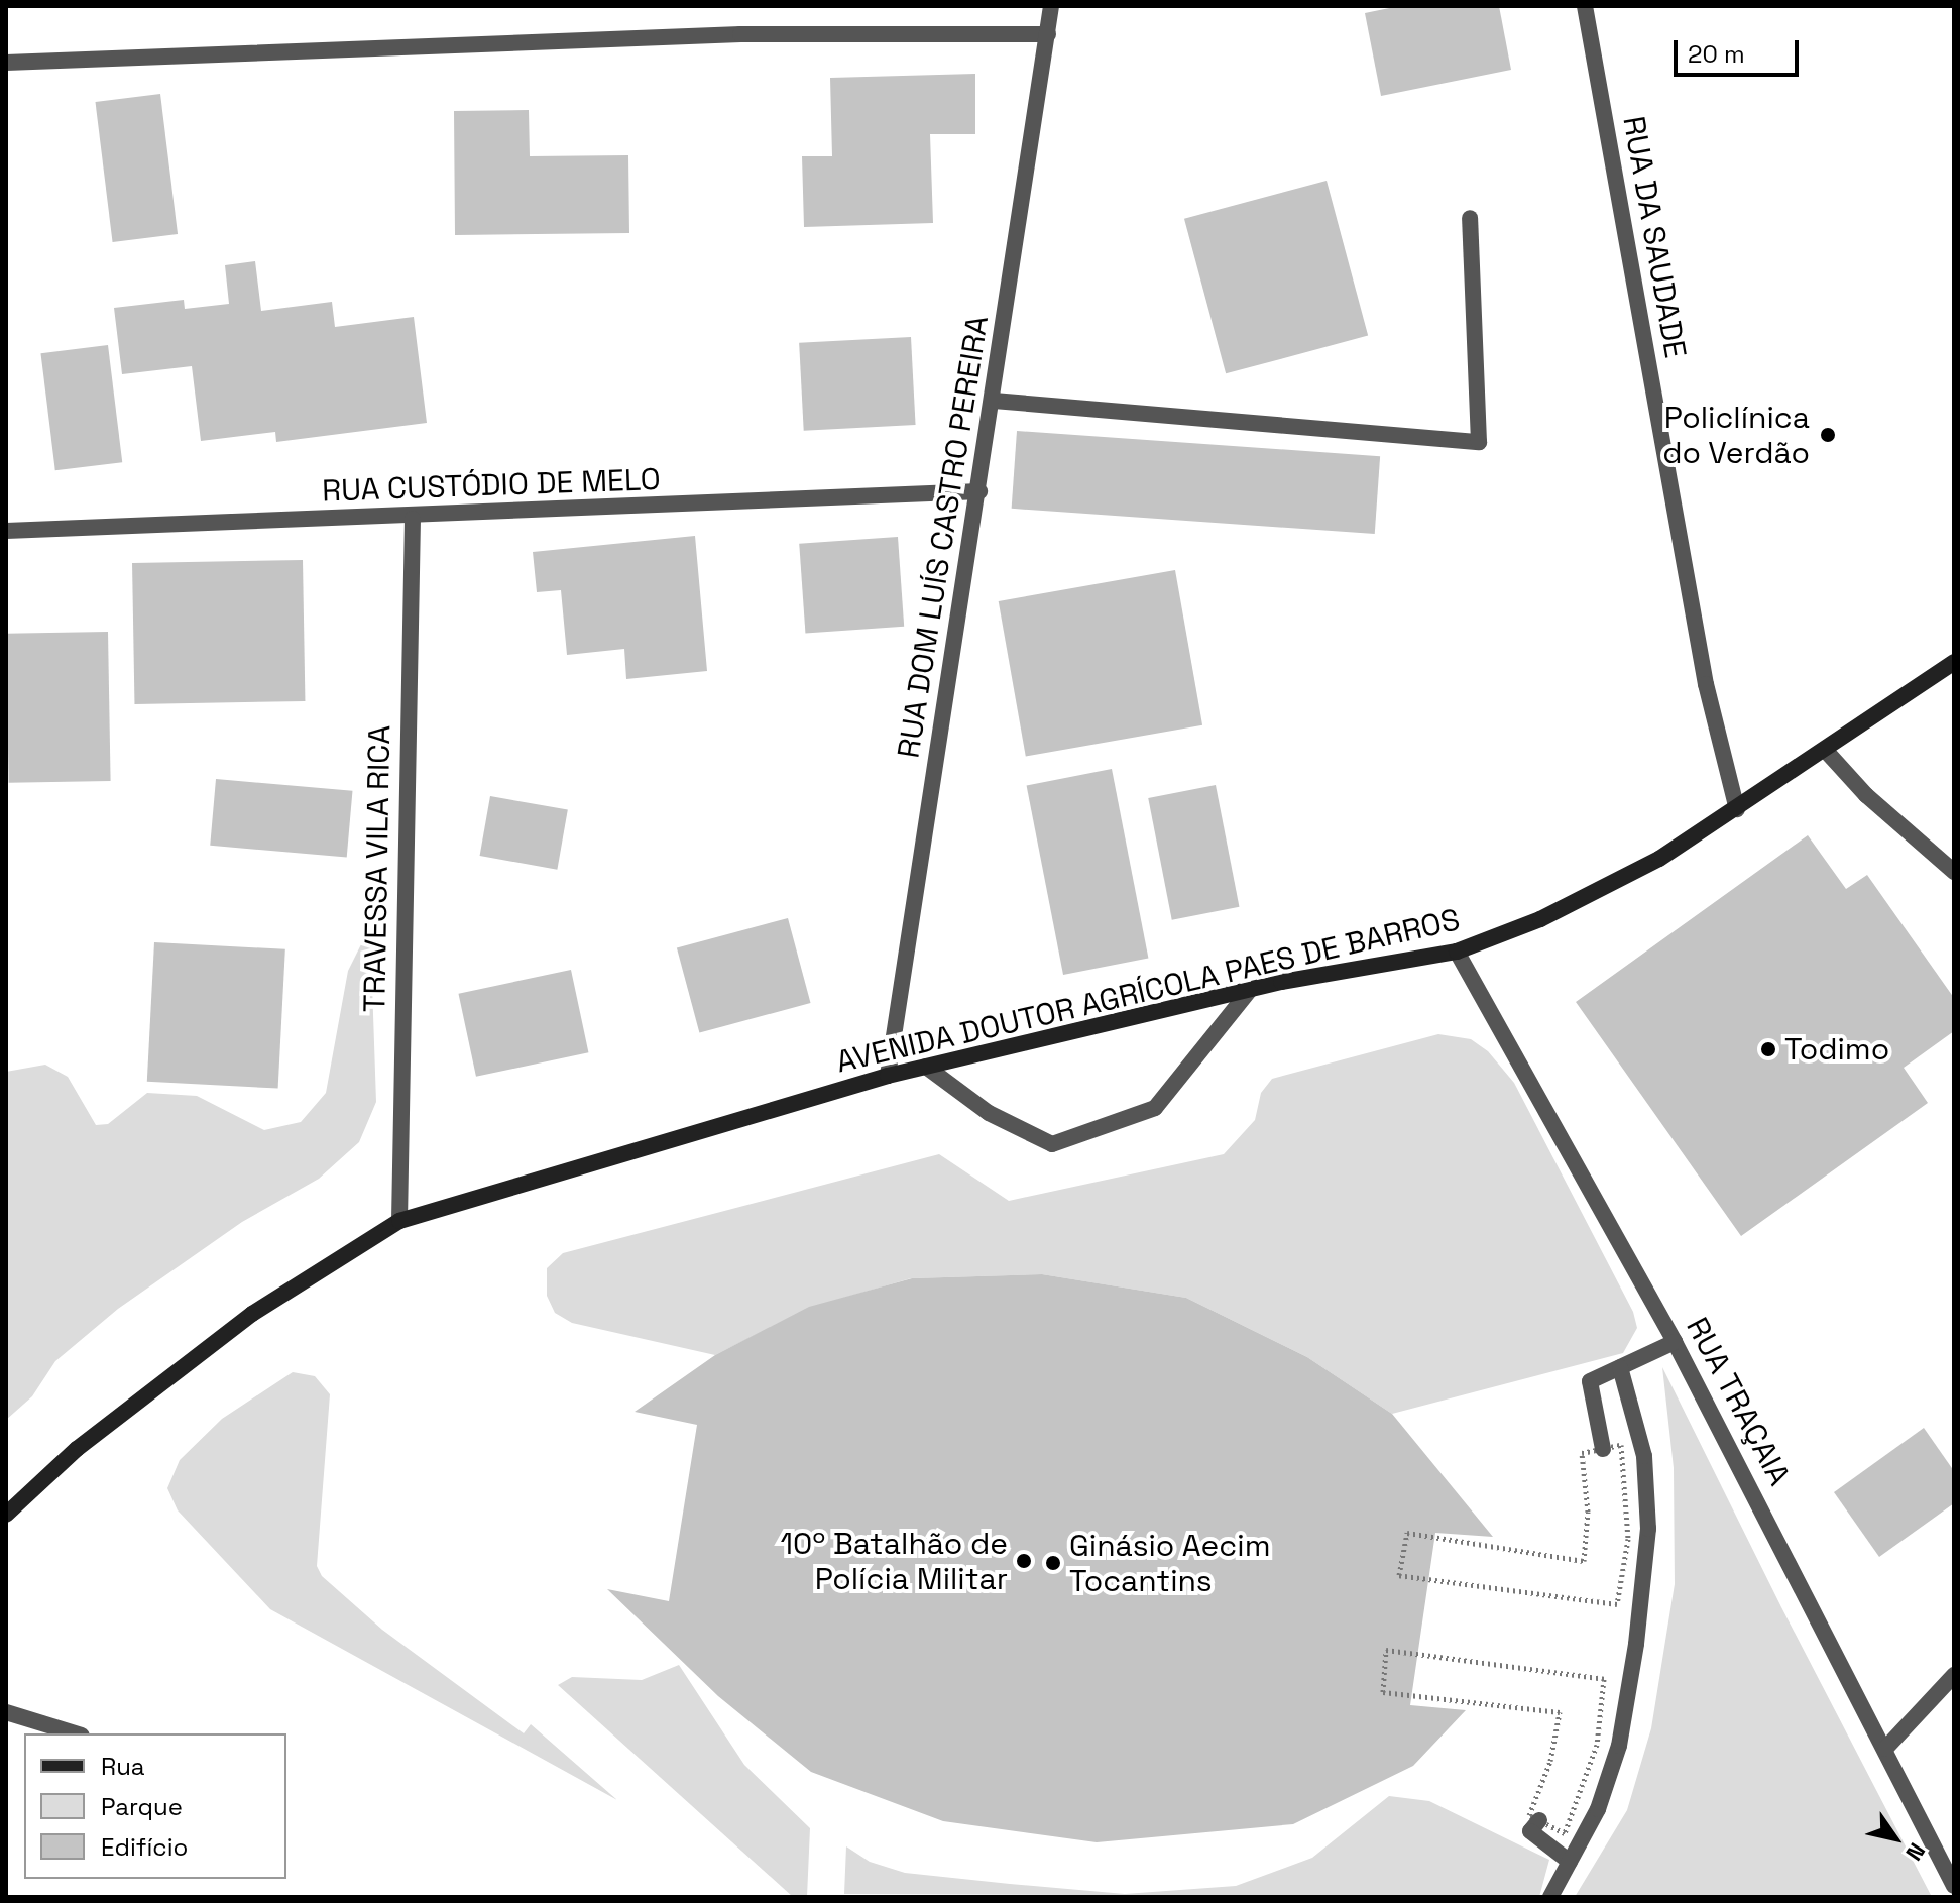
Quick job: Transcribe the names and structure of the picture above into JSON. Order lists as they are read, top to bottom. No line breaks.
{"streets":{"street":["RUA DA SAUDADE","RUA CUSTÓDIO DE MELO","RUA DOM LUÍS CASTRO PEREIRA","TRAVESSA VILA RICA","AVENIDA DOUTOR AGRÍCOLA PAES DE BARROS","RUA TRAÇAIA"]},"crossings":[["RUA DA SAUDADE","AVENIDA DOUTOR AGRÍCOLA PAES DE BARROS"],["RUA CUSTÓDIO DE MELO","RUA DOM LUÍS CASTRO PEREIRA"],["RUA CUSTÓDIO DE MELO","TRAVESSA VILA RICA"],["RUA DOM LUÍS CASTRO PEREIRA","AVENIDA DOUTOR AGRÍCOLA PAES DE BARROS"],["TRAVESSA VILA RICA","AVENIDA DOUTOR AGRÍCOLA PAES DE BARROS"],["AVENIDA DOUTOR AGRÍCOLA PAES DE BARROS","RUA TRAÇAIA"]],"places":["Policlínica do Verdão","Todimo","10º Batalhão de Polícia Militar","Ginásio Aecim Tocantins"],"legend":["Rua","Parque","Edifício"],"scale_bar":"20 m","north":"bottom right"}
